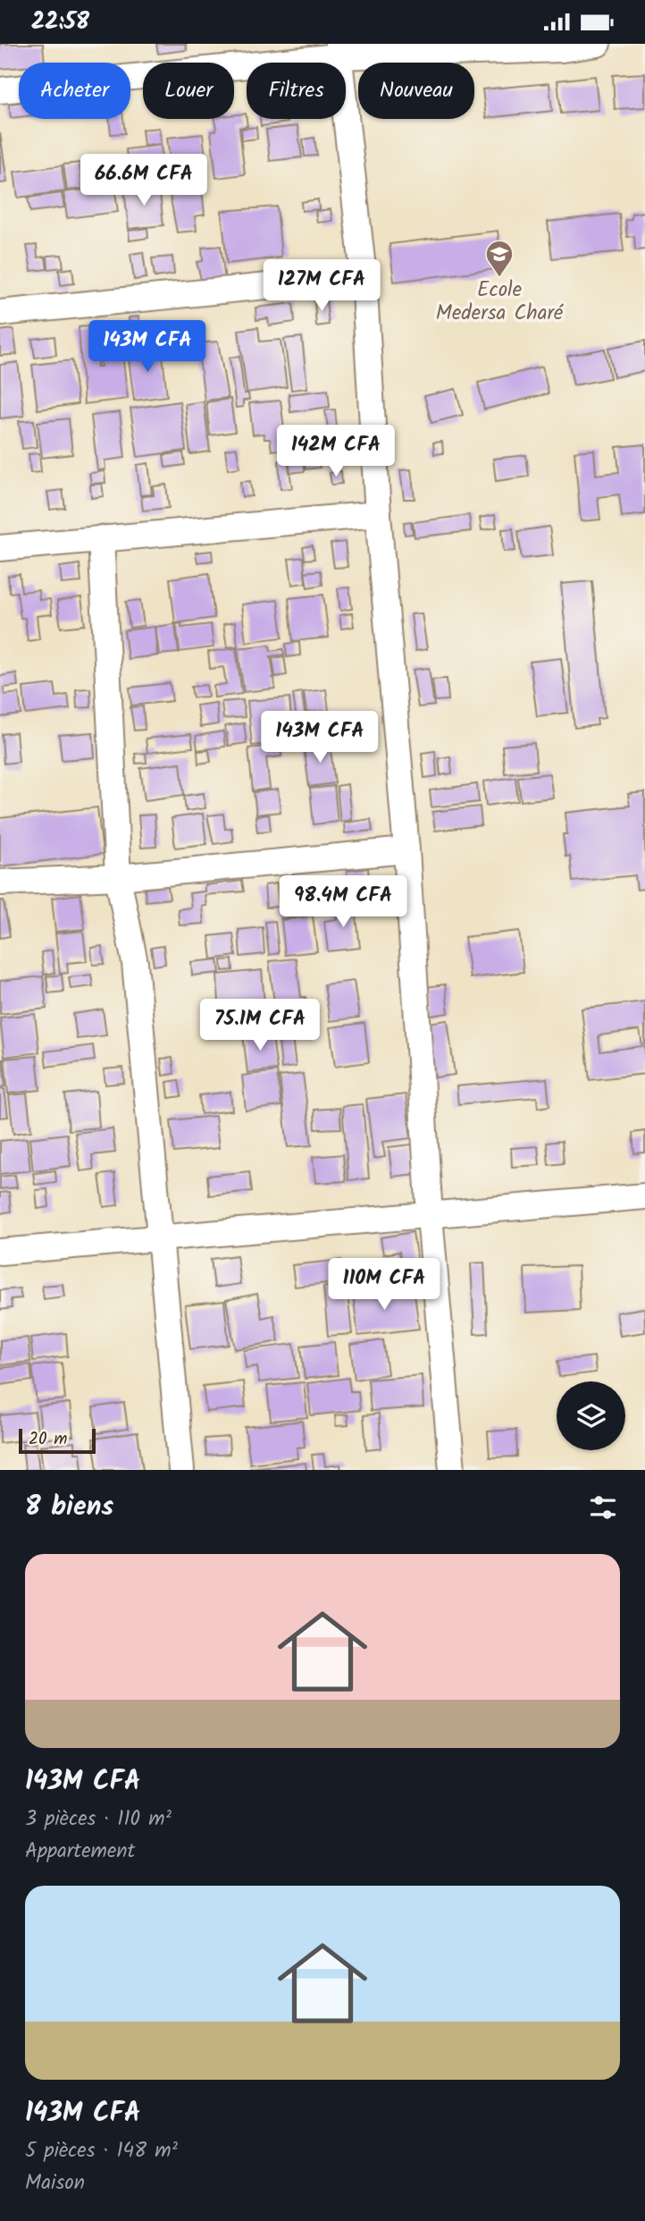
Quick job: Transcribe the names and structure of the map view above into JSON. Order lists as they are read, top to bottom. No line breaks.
{"places":{"school or university":["Ecole Medersa Charé"]},"scale_bar":"20 m","page":{"status":"22:58","chip":["Acheter","Louer","Filtres","Nouveau"],"price":["66.6M CFA","127M CFA","143M CFA","142M CFA","143M CFA","98.4M CFA","75.1M CFA","110M CFA"],"scale":"20 m","heading":"8 biens","list":[{"name":"143M CFA","note":"3 pièces · 110 m² · Appartement"},{"name":"143M CFA","note":"5 pièces · 148 m² · Maison"}]}}
